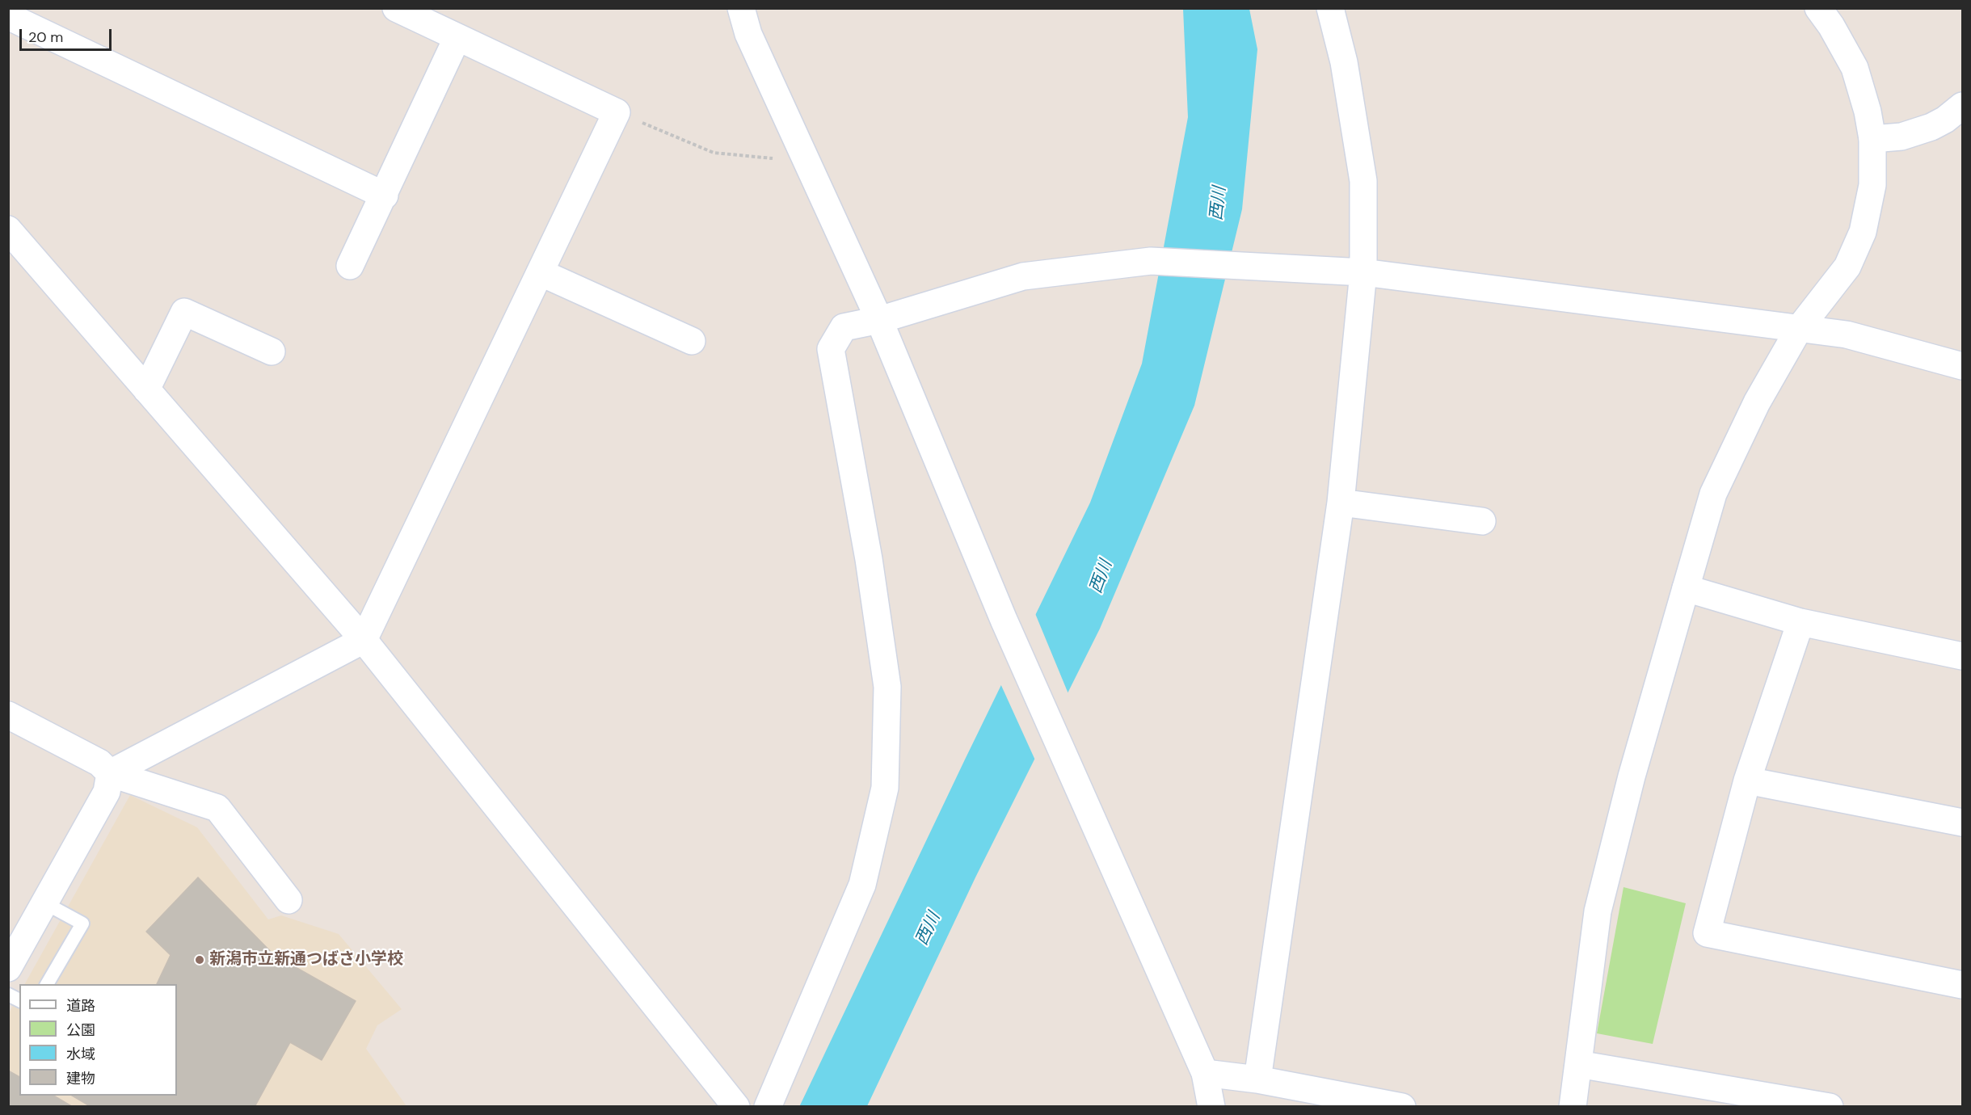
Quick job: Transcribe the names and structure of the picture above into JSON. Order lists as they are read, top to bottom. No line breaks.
{"water":["西川"],"places":["新潟市立新通つばさ小学校"],"legend":["道路","公園","水域","建物"],"scale_bar":"20 m"}
